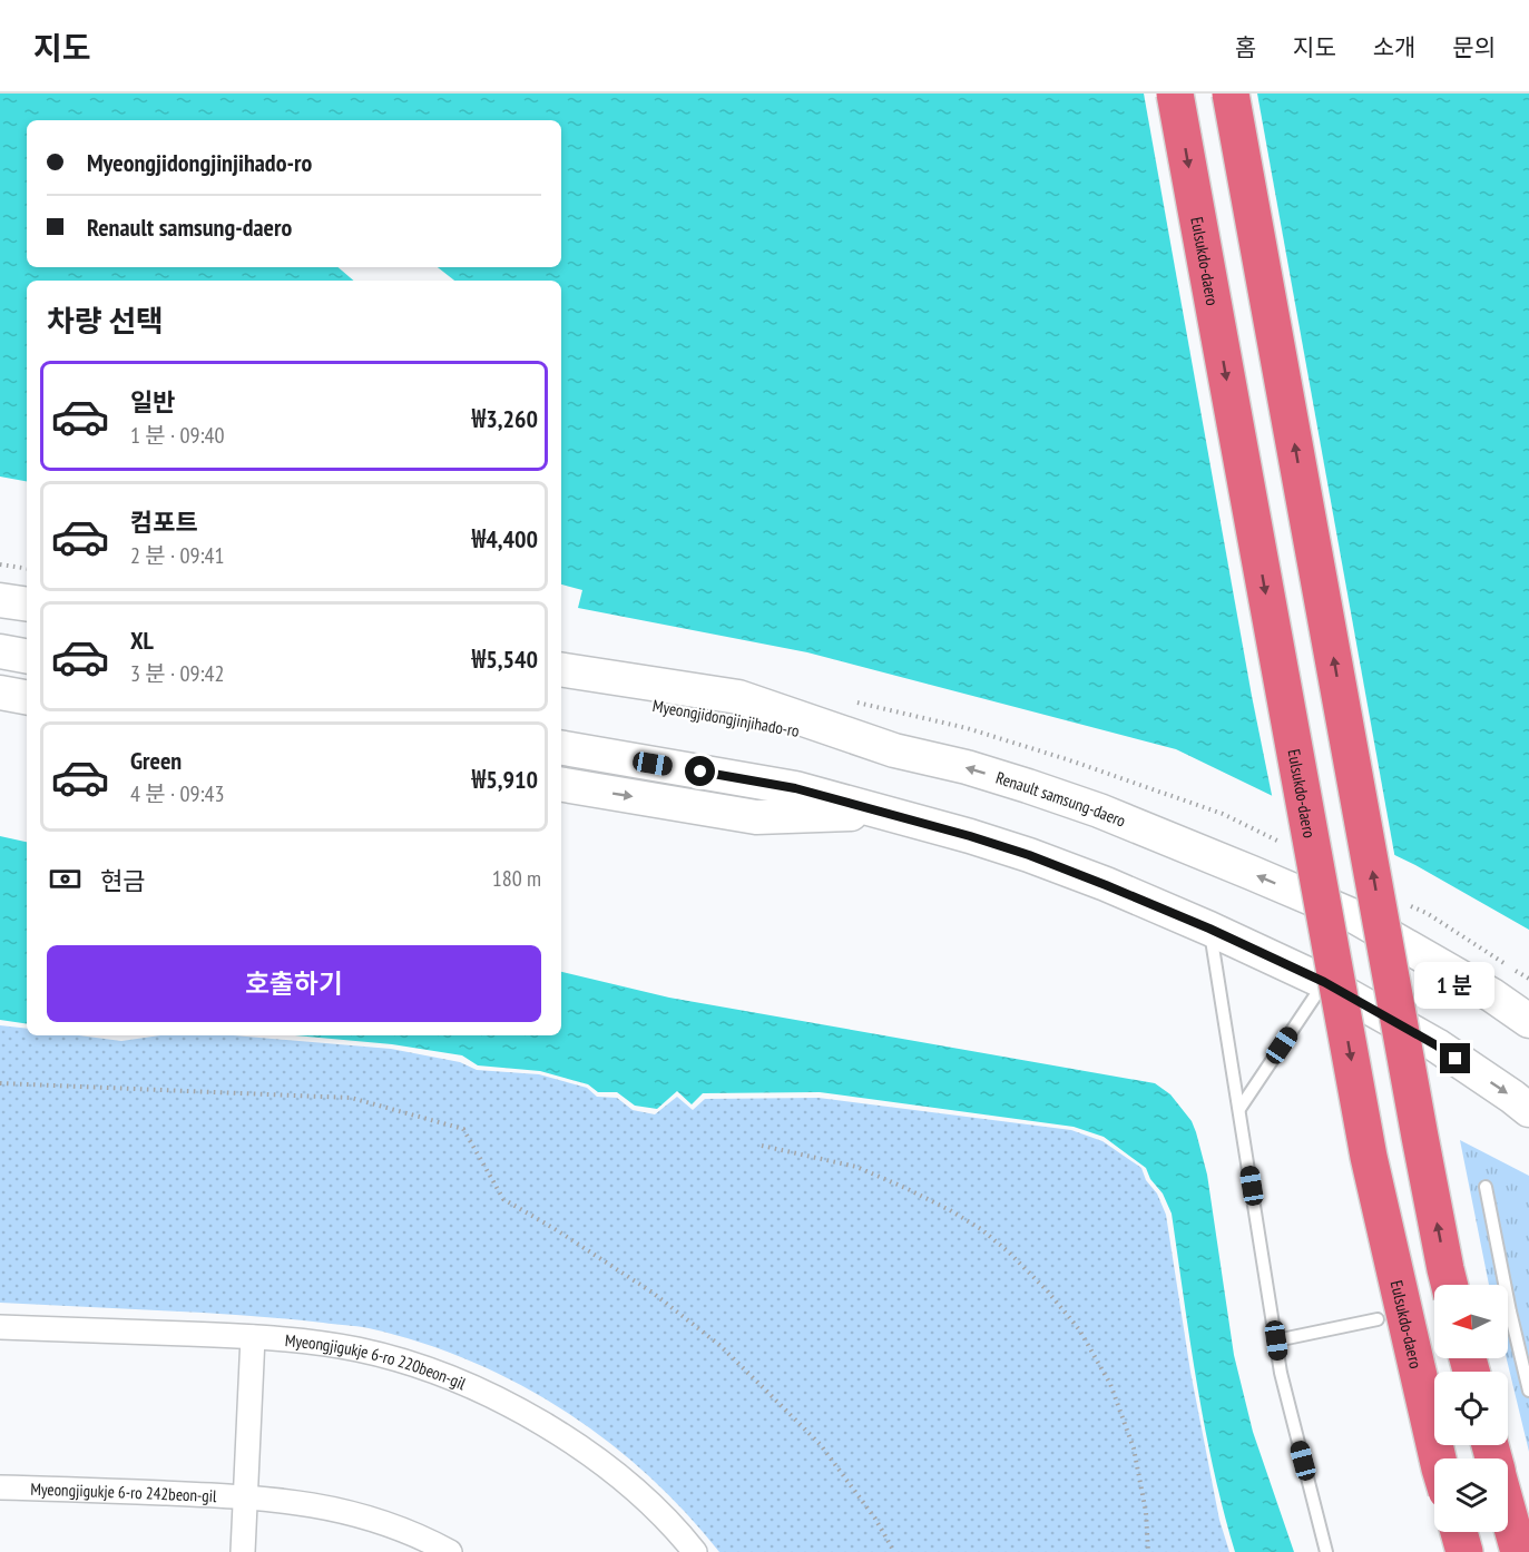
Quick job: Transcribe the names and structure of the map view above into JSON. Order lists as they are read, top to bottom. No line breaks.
{"streets":{"highway":["Eulsukdo-daero"],"main road":["Myeongjidongjinjihado-ro","Renault samsung-daero"],"street":["Myeongjigukje 6-ro 220beon-gil","Myeongjigukje 6-ro 242beon-gil"]},"crossings":[["Myeongjidongjinjihado-ro","Renault samsung-daero"]],"north":"left","page":{"header":"지도","nav":["홈","지도","소개","문의"],"banner":["Myeongjidongjinjihado-ro","Renault samsung-daero"],"heading":"차량 선택","list":[{"name":"일반","note":"1 분 · 09:40","value":"₩3,260"},{"name":"컴포트","note":"2 분 · 09:41","value":"₩4,400"},{"name":"XL","note":"3 분 · 09:42","value":"₩5,540"},{"name":"Green","note":"4 분 · 09:43","value":"₩5,910"}],"pay":["현금","180 m"],"buttons":"호출하기","bubble":"1 분"}}
